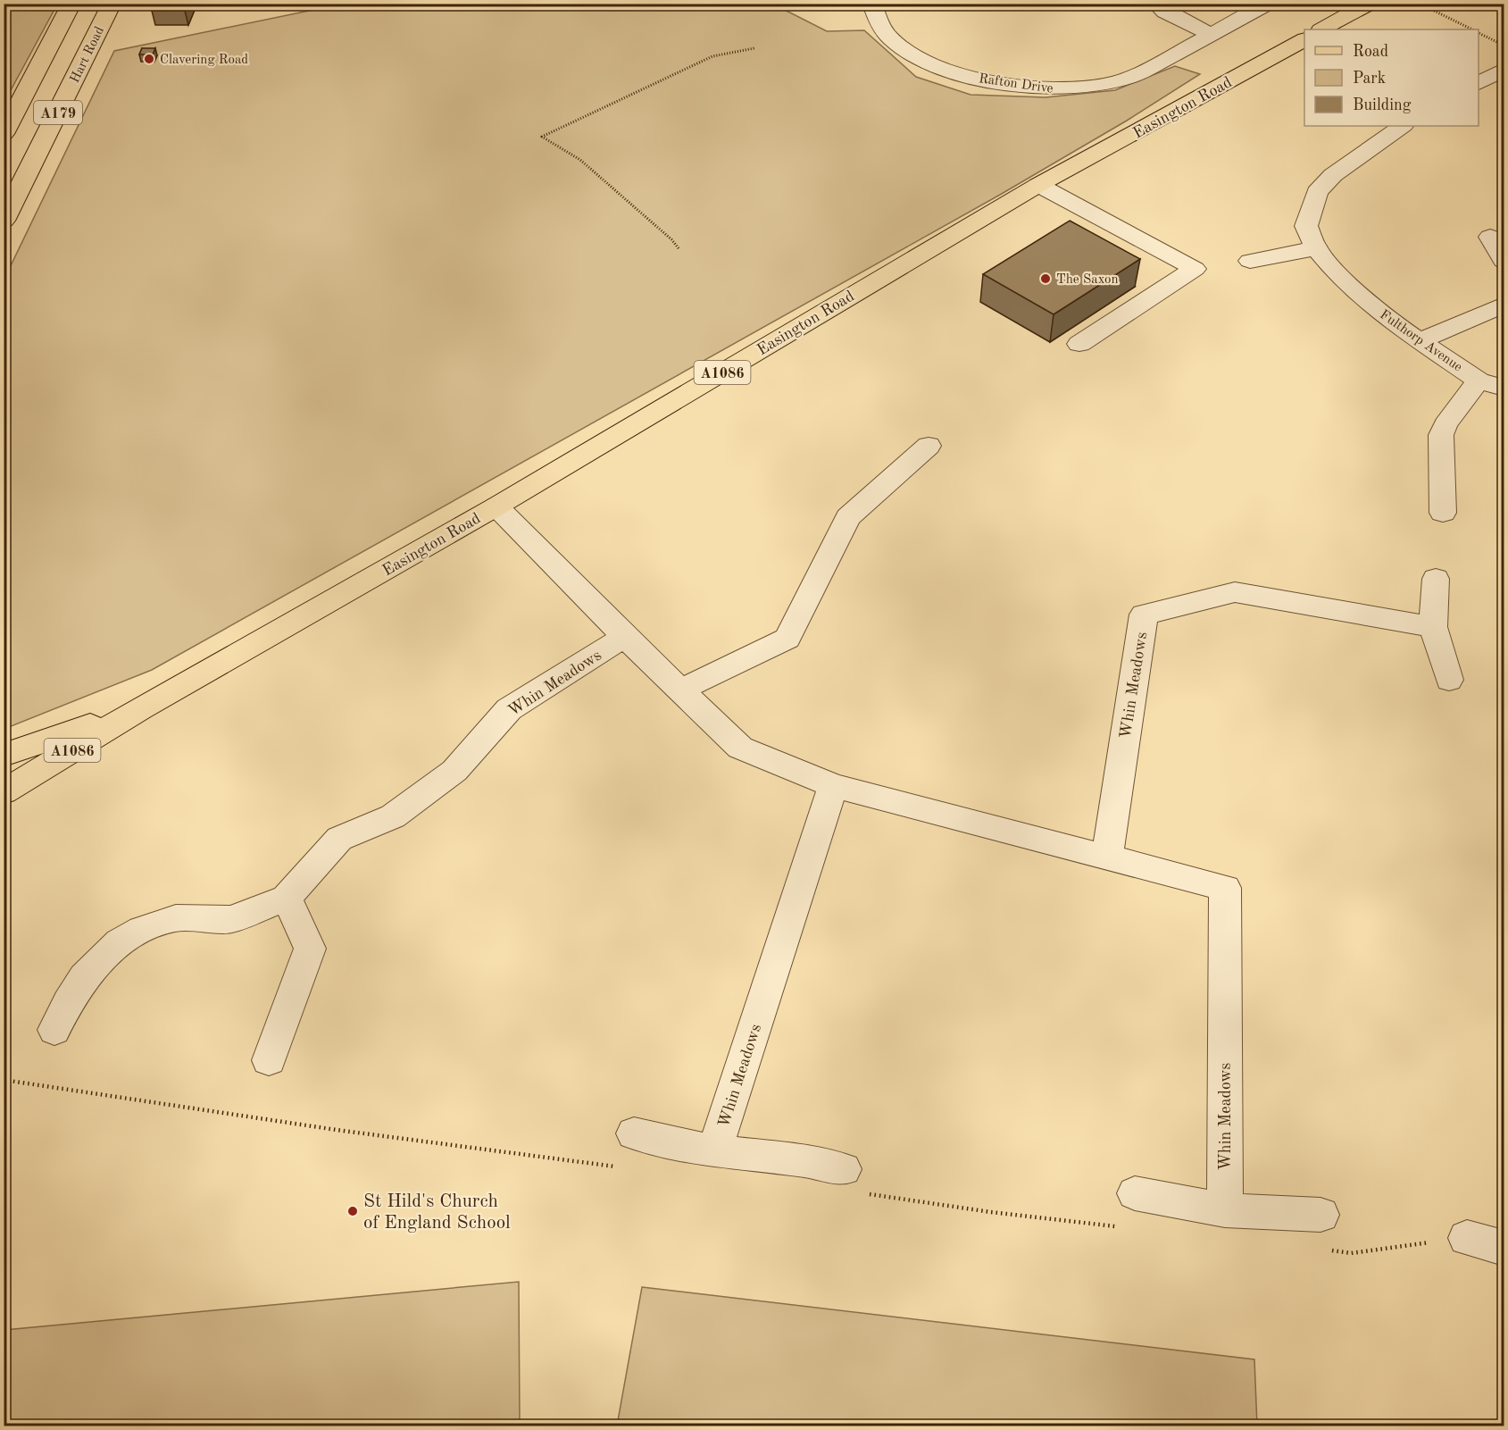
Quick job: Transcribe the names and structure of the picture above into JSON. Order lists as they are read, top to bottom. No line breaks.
{"streets":{"main road":["Hart Road","Easington Road","A179","A1086"],"street":["Rafton Drive","Fulthorp Avenue","Whin Meadows"]},"crossings":[["Easington Road","Whin Meadows"]],"places":["Clavering Road","The Saxon","St Hild's Church of England School"],"legend":["Road","Park","Building"]}
